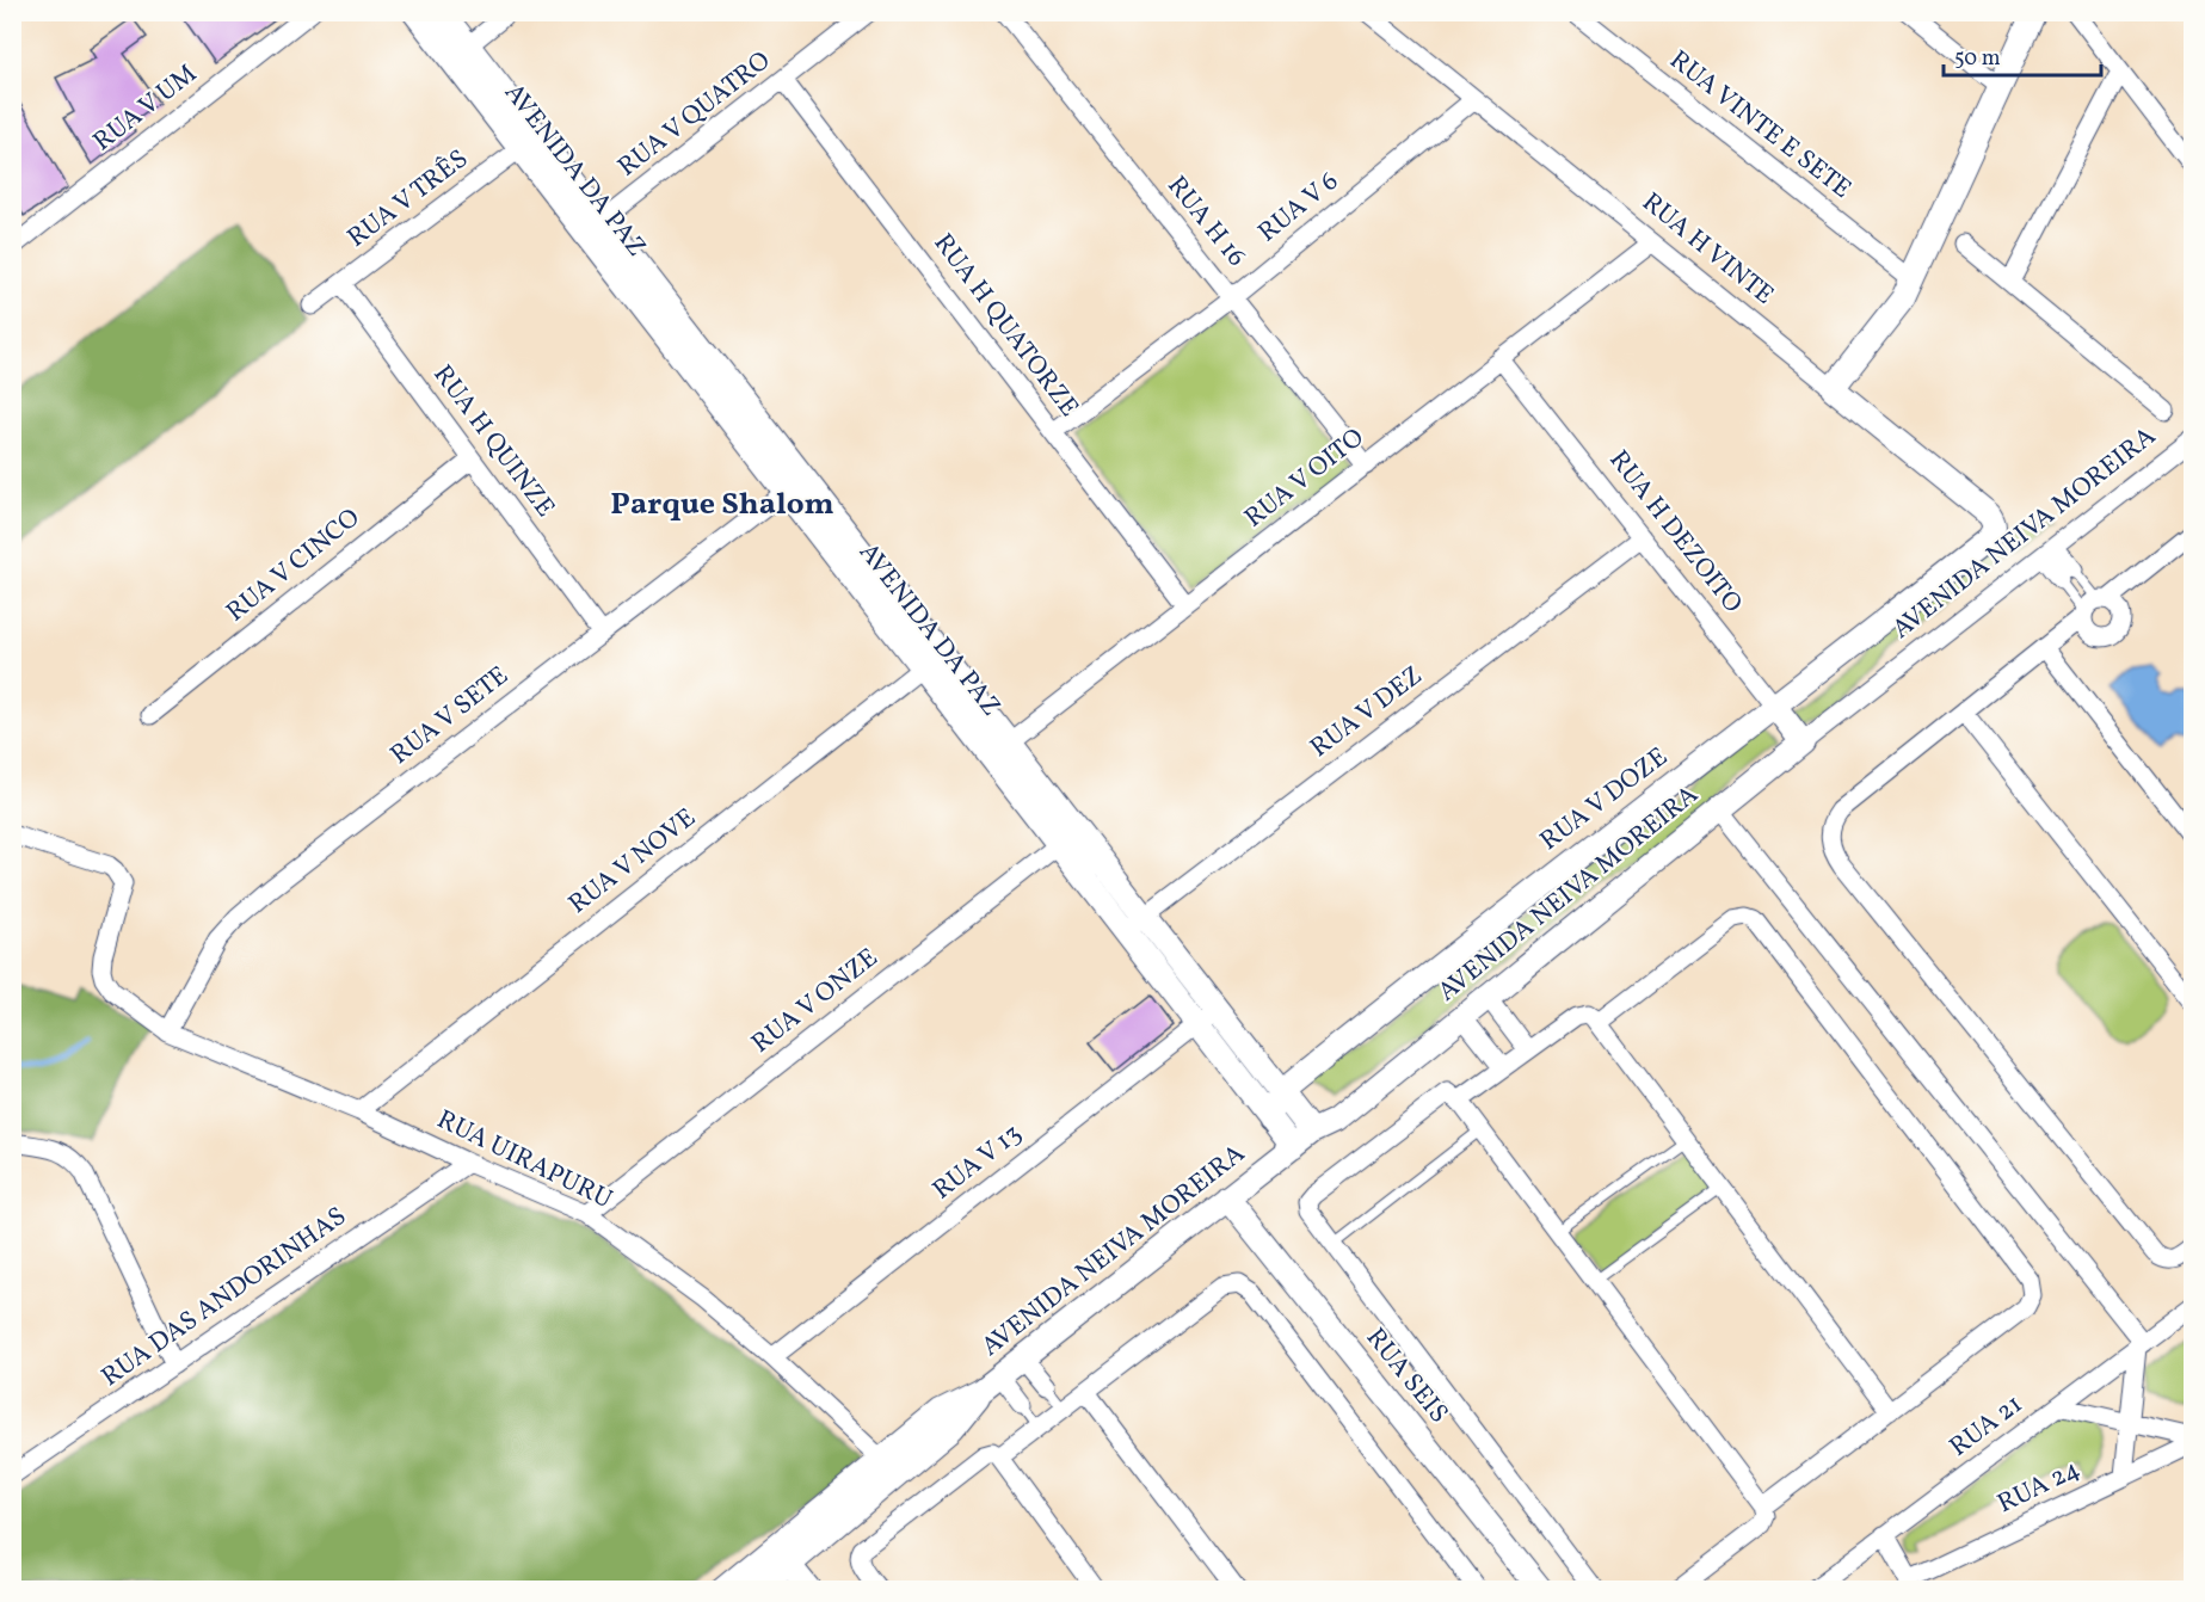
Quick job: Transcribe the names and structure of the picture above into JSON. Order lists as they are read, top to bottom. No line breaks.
{"streets":{"street":["RUA V UM","RUA V QUATRO","RUA VINTE E SETE","AVENIDA DA PAZ","RUA V TRÊS","RUA V 6","RUA H 16","RUA H VINTE","RUA H QUATORZE","RUA H QUINZE","RUA V OITO","RUA H DEZOITO","AVENIDA NEIVA MOREIRA","RUA V CINCO","RUA V DEZ","RUA V SETE","RUA V DOZE","RUA V NOVE","RUA V ONZE","RUA UIRAPURU","RUA V 13","RUA DAS ANDORINHAS","RUA SEIS","RUA 21","RUA 24"]},"crossings":[["RUA V QUATRO","AVENIDA DA PAZ"],["RUA V QUATRO","RUA H QUATORZE"],["AVENIDA DA PAZ","RUA V TRÊS"],["AVENIDA DA PAZ","RUA V OITO"],["AVENIDA DA PAZ","AVENIDA NEIVA MOREIRA"],["AVENIDA DA PAZ","RUA V DEZ"],["AVENIDA DA PAZ","RUA V SETE"],["AVENIDA DA PAZ","RUA V DOZE"],["AVENIDA DA PAZ","RUA V NOVE"],["AVENIDA DA PAZ","RUA V ONZE"],["AVENIDA DA PAZ","RUA V 13"],["RUA V TRÊS","RUA H QUINZE"],["RUA V 6","RUA H 16"],["RUA V 6","RUA H VINTE"],["RUA V 6","RUA H QUATORZE"],["RUA H 16","RUA V OITO"],["RUA H VINTE","RUA V OITO"],["RUA H VINTE","RUA V DOZE"],["RUA H QUATORZE","RUA V OITO"],["RUA H QUINZE","RUA V CINCO"],["RUA H QUINZE","RUA V SETE"],["RUA V OITO","RUA H DEZOITO"],["RUA H DEZOITO","AVENIDA NEIVA MOREIRA"],["RUA H DEZOITO","RUA V DEZ"],["RUA H DEZOITO","RUA V DOZE"],["AVENIDA NEIVA MOREIRA","RUA UIRAPURU"],["AVENIDA NEIVA MOREIRA","RUA SEIS"],["RUA V SETE","RUA UIRAPURU"],["RUA V NOVE","RUA UIRAPURU"],["RUA V ONZE","RUA UIRAPURU"],["RUA UIRAPURU","RUA V 13"],["RUA UIRAPURU","RUA DAS ANDORINHAS"]],"districts":["Parque Shalom"],"scale_bar":"50 m"}
